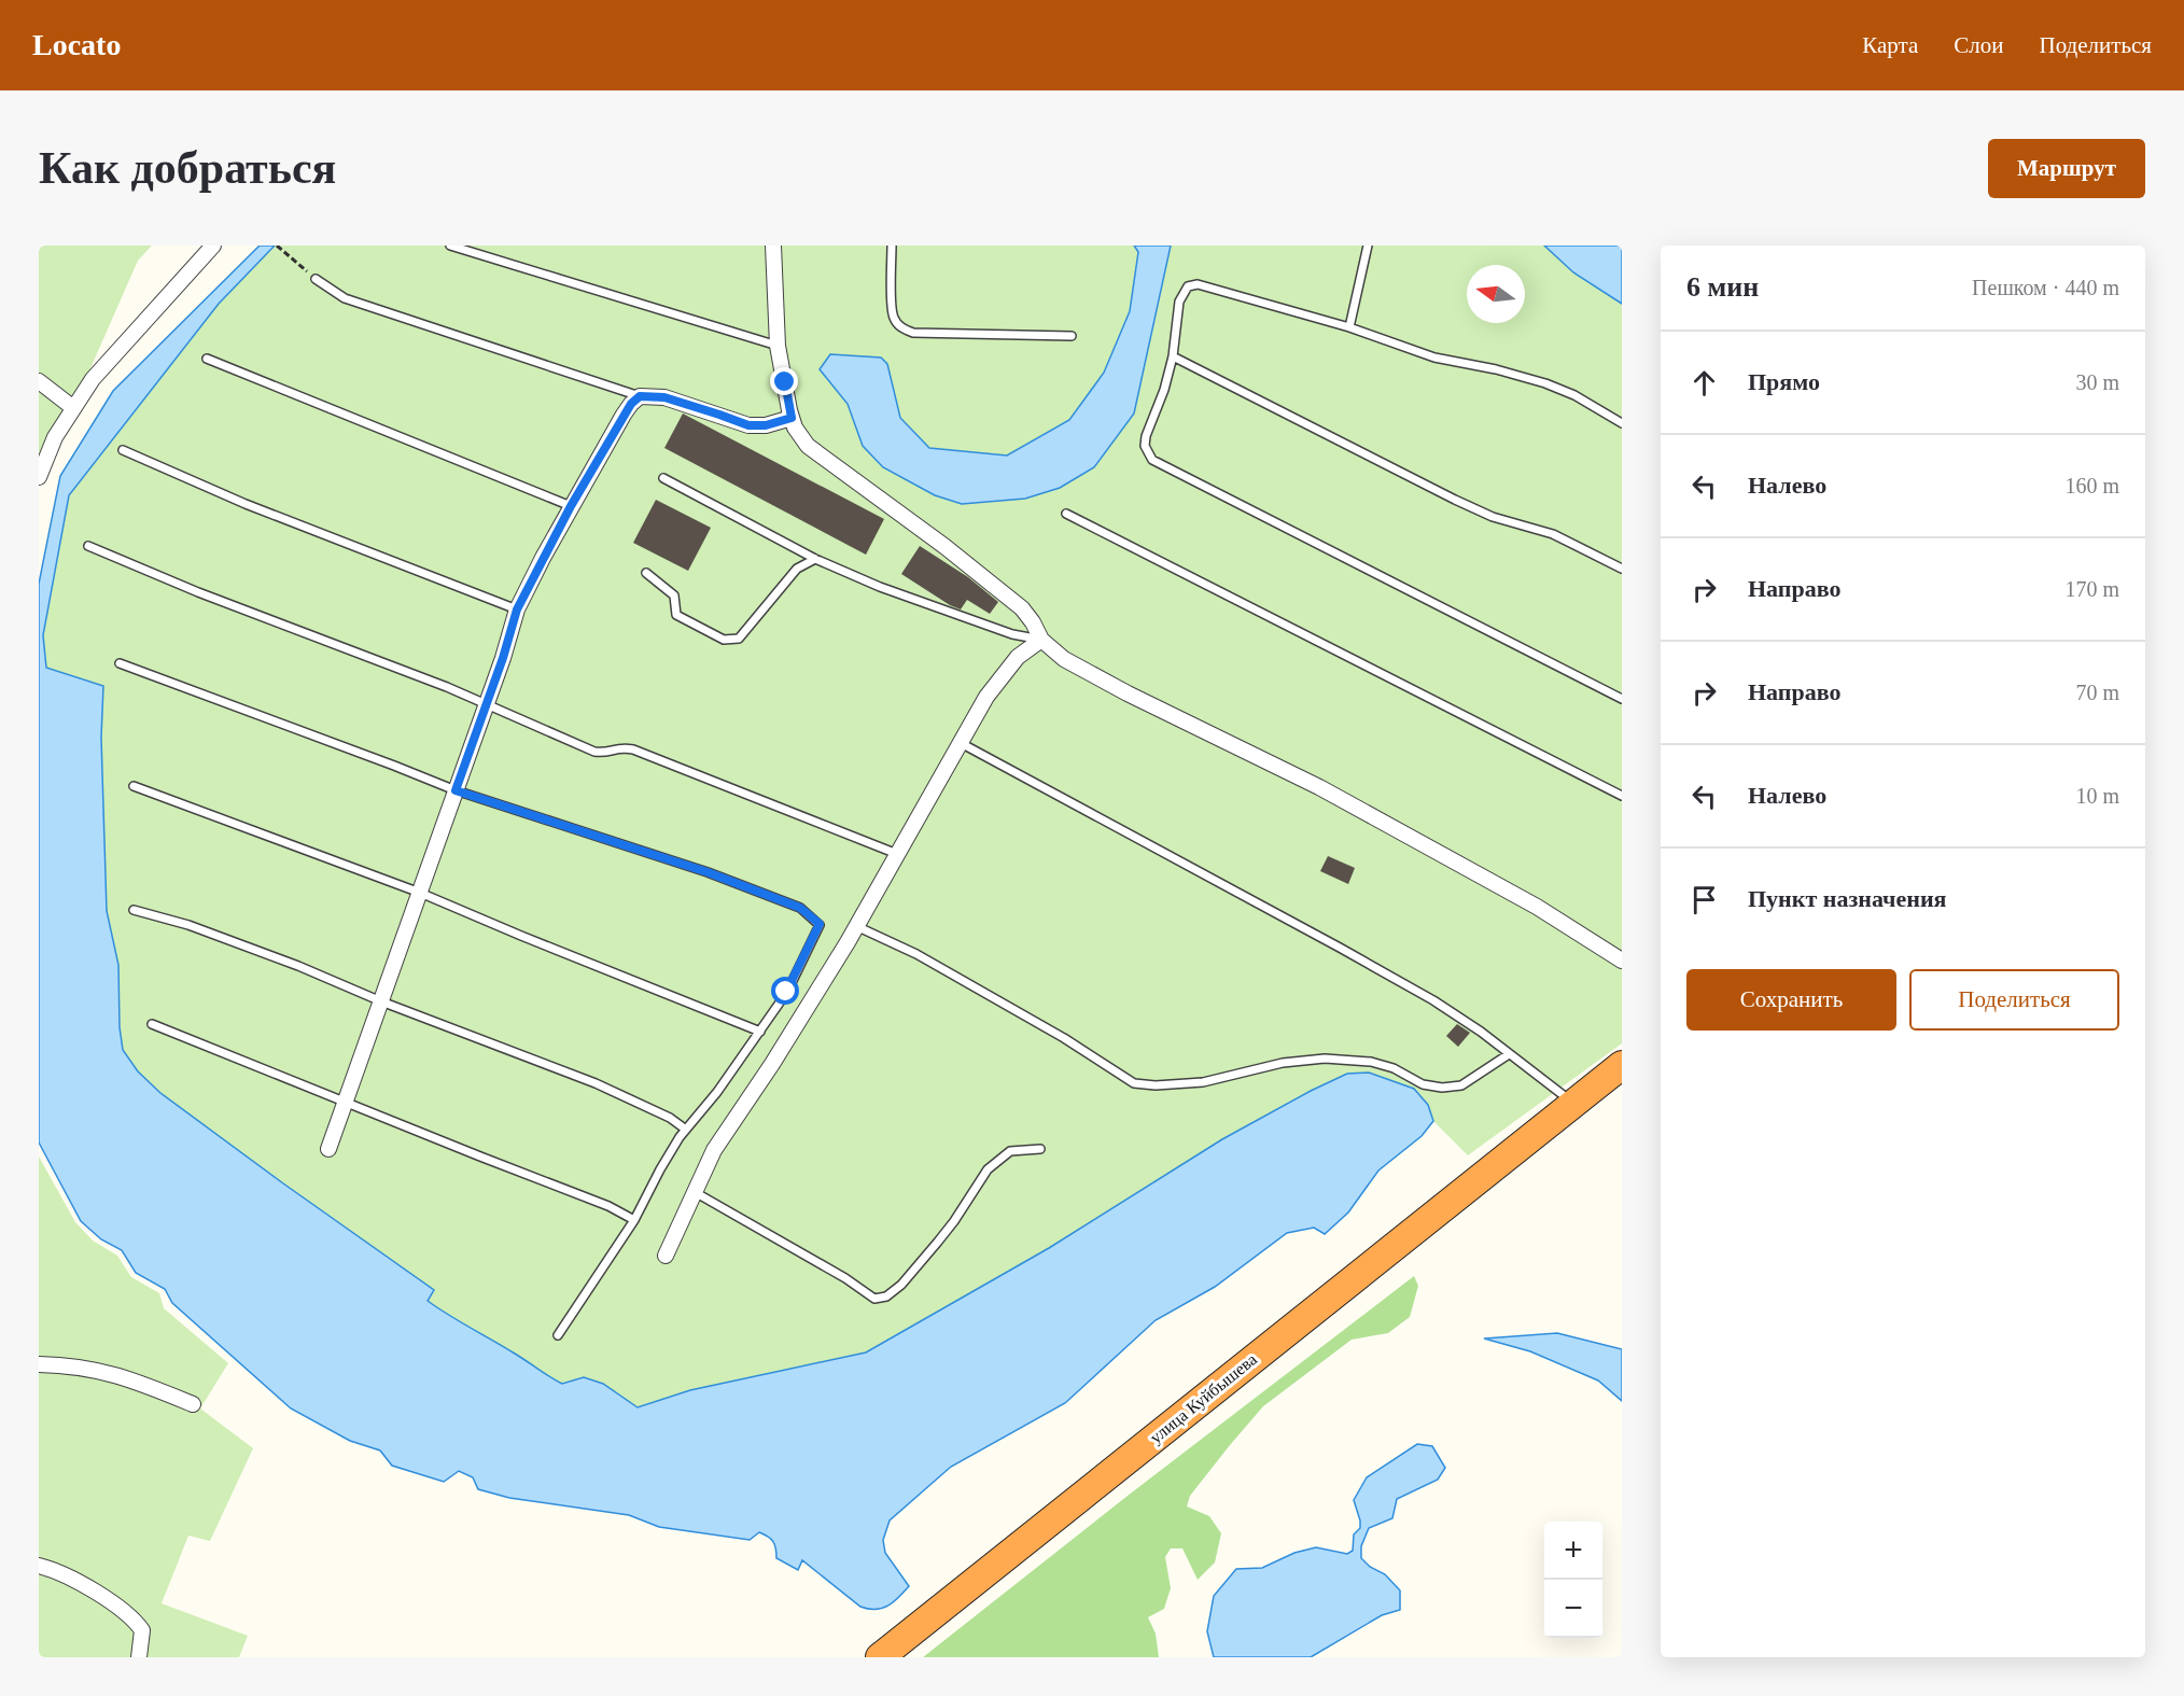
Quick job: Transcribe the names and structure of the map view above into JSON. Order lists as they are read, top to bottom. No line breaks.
{"streets":{"highway":["улица Куйбышева"]},"north":"left","page":{"header":"Locato","nav":["Карта","Слои","Поделиться"],"buttons":["Маршрут",["Сохранить","Поделиться"]],"title":"Как добраться","heading":["6 мин","Пешком · 440 m"],"list":[["Прямо","30 m"],["Налево","160 m"],["Направо","170 m"],["Направо","70 m"],["Налево","10 m"],"Пункт назначения"],"map_buttons":["+","−"]}}
